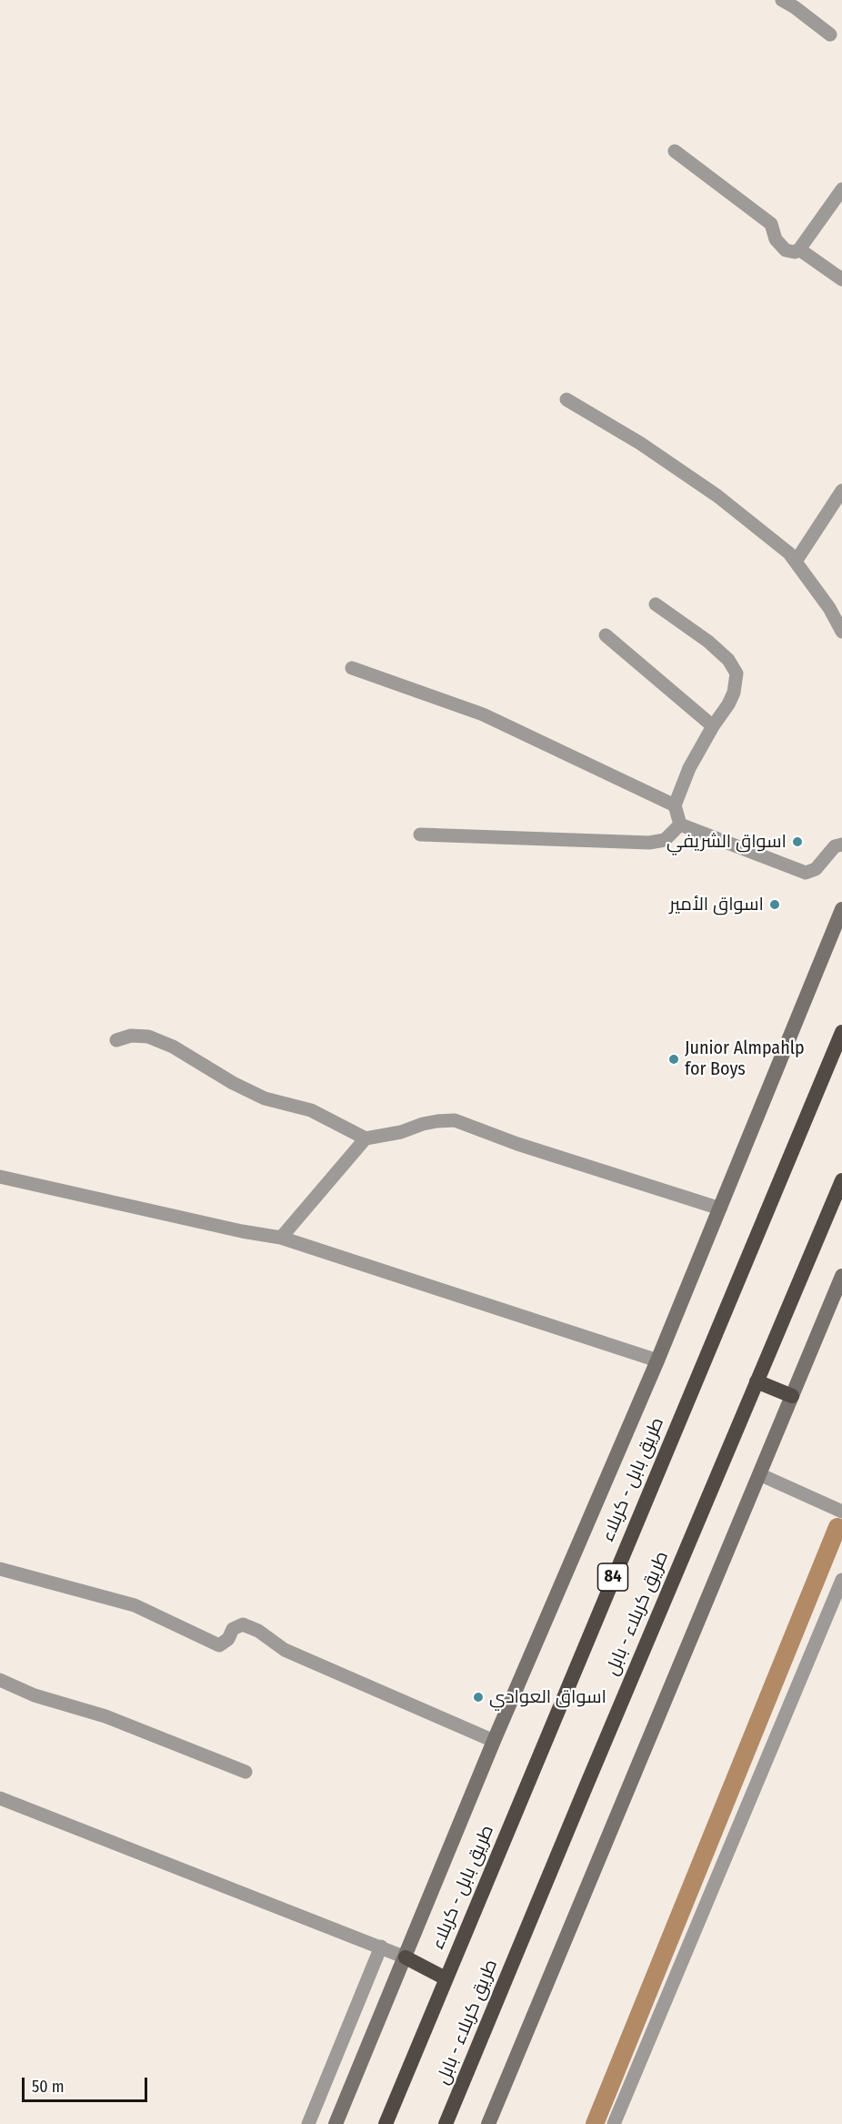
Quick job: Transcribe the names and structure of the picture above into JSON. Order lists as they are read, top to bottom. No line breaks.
{"streets":{"highway":["طريق بابل - كربلاء","84","طريق كربلاء - بابل"]},"places":["اسواق الشريفي","اسواق الأمير","Junior Almpahlp for Boys","اسواق العوادي"],"scale_bar":"50 m"}
